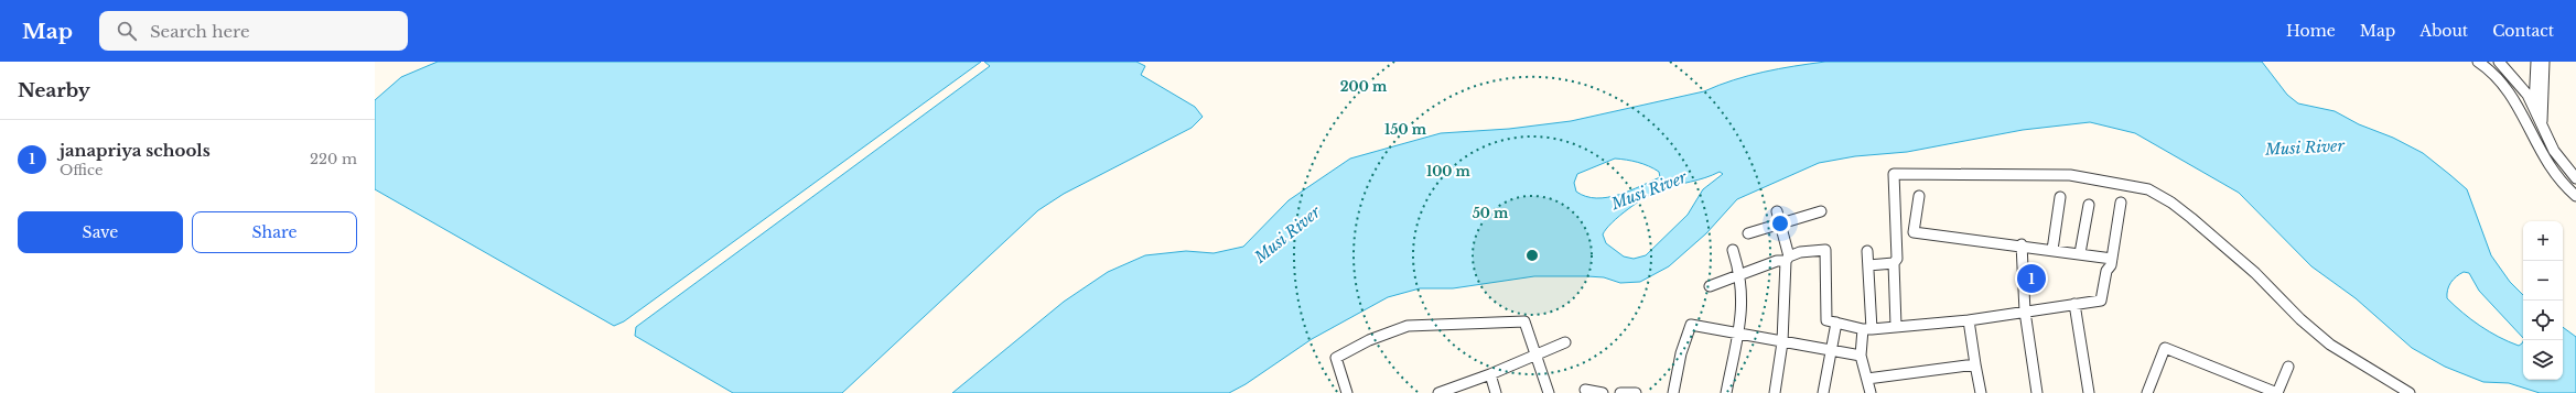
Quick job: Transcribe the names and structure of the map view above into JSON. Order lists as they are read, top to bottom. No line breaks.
{"water":["Musi River"],"page":{"header":"Map","search":"Search here","nav":["Home","Map","About","Contact"],"heading":"Nearby","list":[{"mark":"1","name":"janapriya schools","note":"Office","value":"220 m"}],"buttons":["Save","Share"],"map_buttons":["+","−"],"pins":"1"},"rings":["200 m","150 m","100 m","50 m"]}
